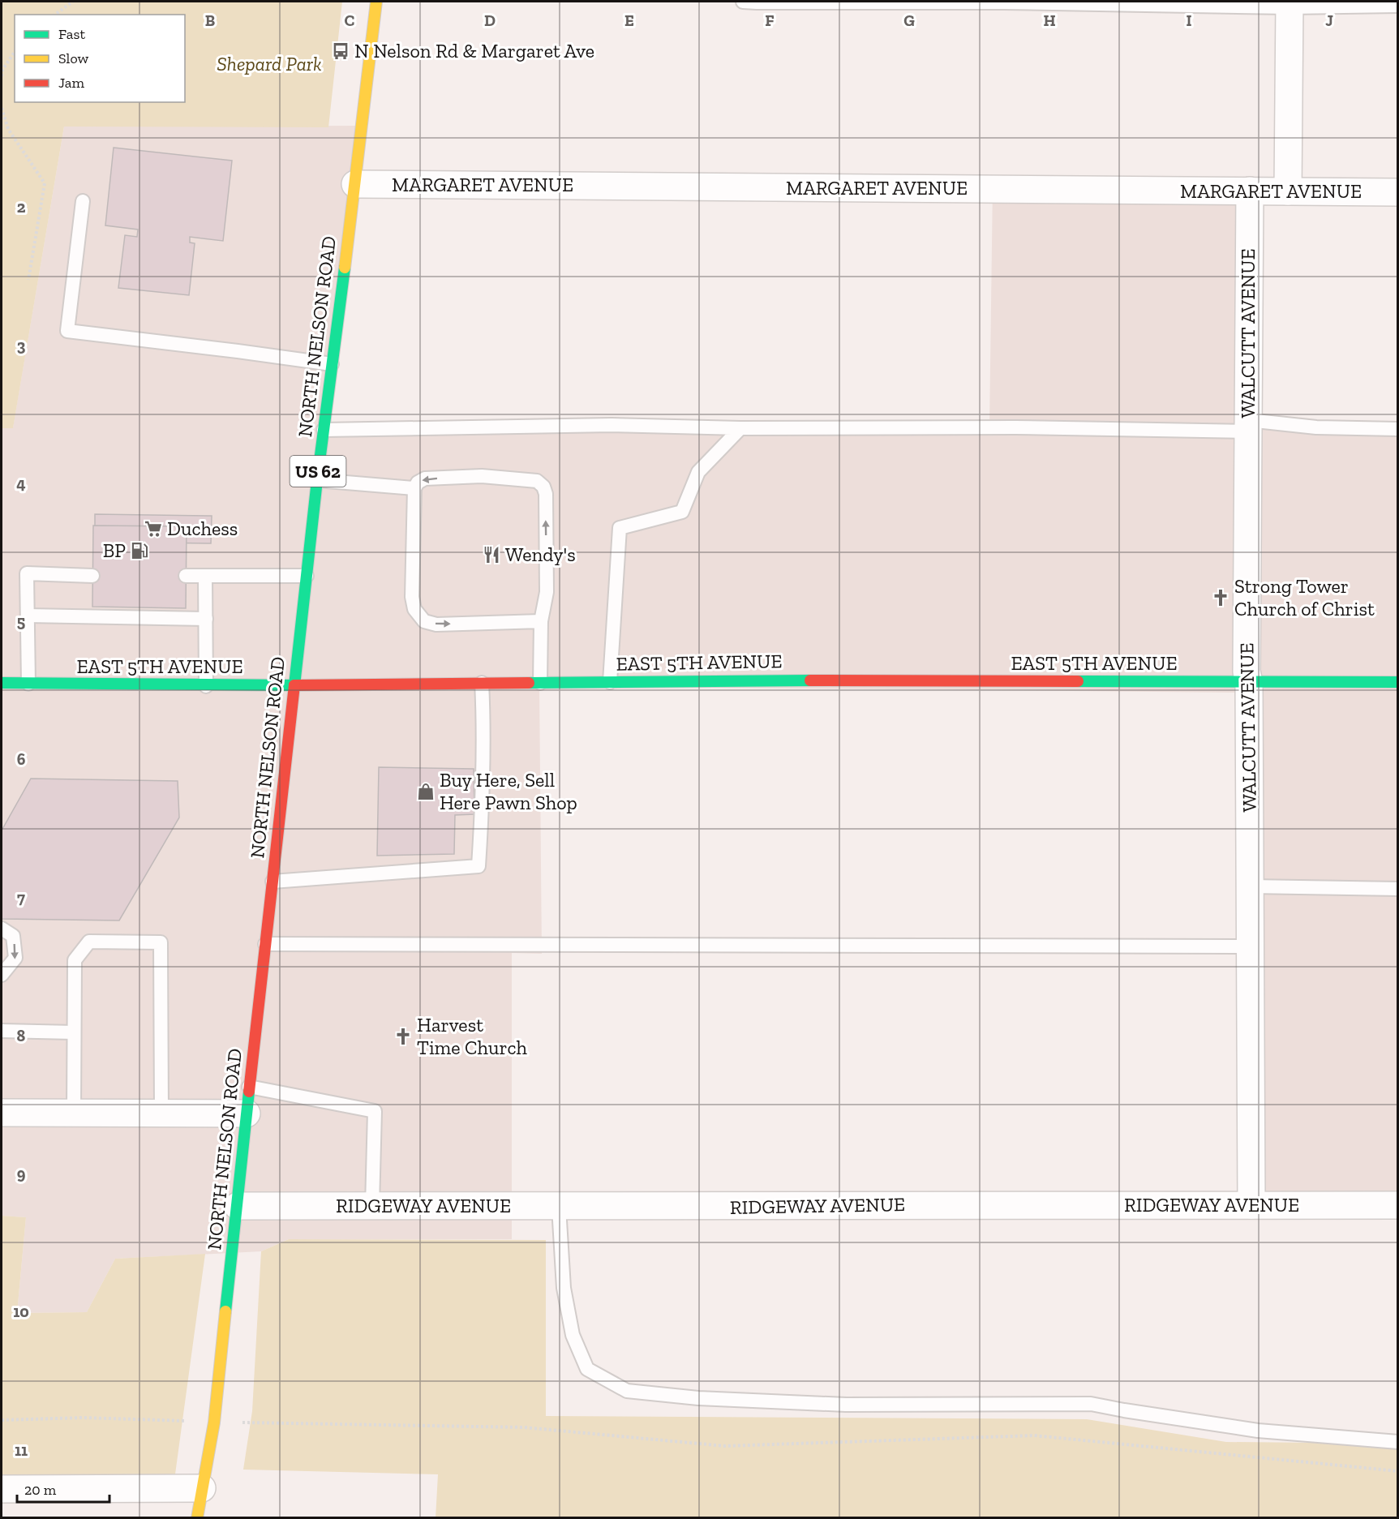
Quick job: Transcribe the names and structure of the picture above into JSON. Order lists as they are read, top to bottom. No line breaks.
{"streets":{"main road":["NORTH NELSON ROAD","US 62","EAST 5TH AVENUE"],"street":["MARGARET AVENUE","WALCUTT AVENUE","RIDGEWAY AVENUE"]},"crossings":[["MARGARET AVENUE","WALCUTT AVENUE"],["MARGARET AVENUE","NORTH NELSON ROAD"],["WALCUTT AVENUE","EAST 5TH AVENUE"],["WALCUTT AVENUE","RIDGEWAY AVENUE"],["NORTH NELSON ROAD","EAST 5TH AVENUE"],["NORTH NELSON ROAD","RIDGEWAY AVENUE"]],"parks":["Shepard Park"],"places":{"bus stop":["N Nelson Rd & Margaret Ave"],"supermarket":["Duchess"],"fuel station":["BP"],"restaurant":["Wendy's"],"church":["Strong Tower Church of Christ","Harvest Time Church"],"shop":["Buy Here, Sell Here Pawn Shop"]},"legend":["Fast","Slow","Jam"],"scale_bar":"20 m","grid":{"columns":["B","C","D","E","F","G","H","I","J"],"rows":["2","3","4","5","6","7","8","9","10","11"]}}
